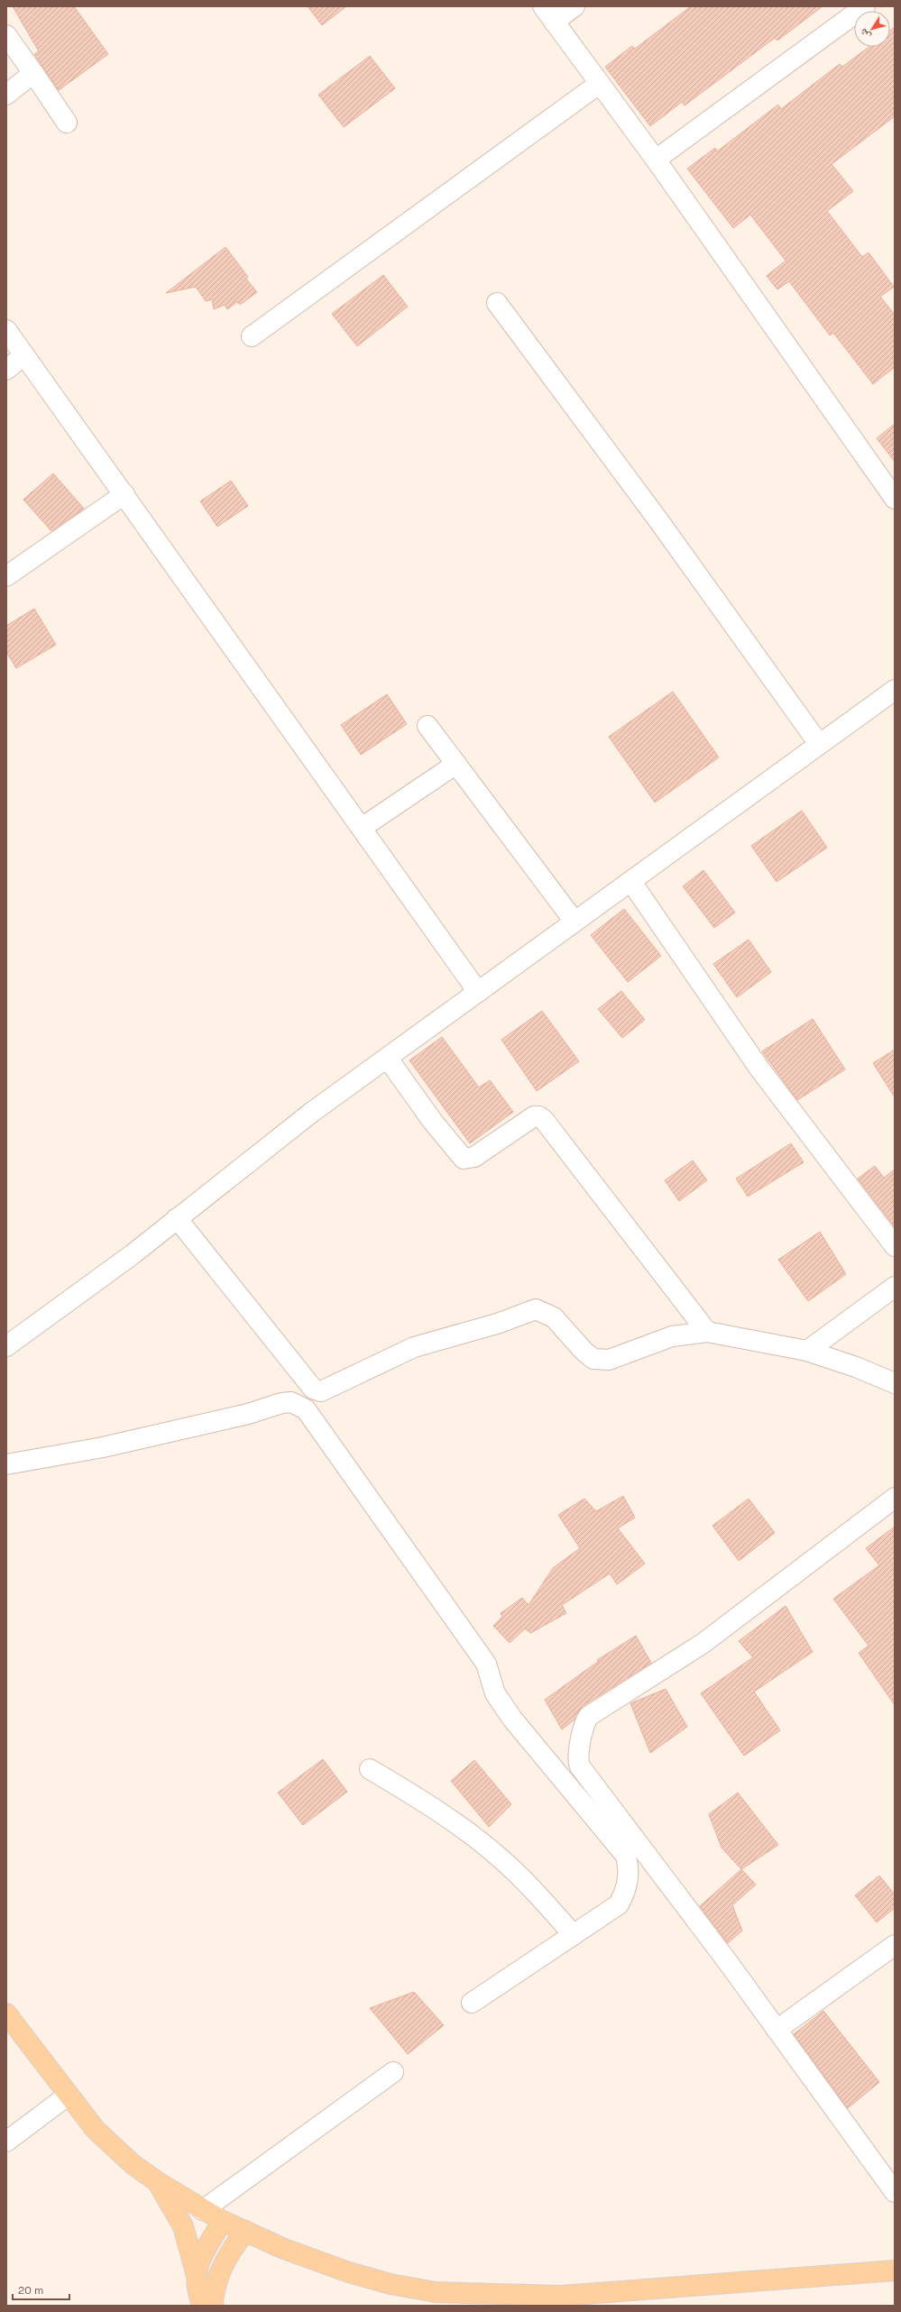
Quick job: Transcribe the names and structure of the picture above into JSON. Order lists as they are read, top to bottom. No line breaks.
{"scale_bar":"20 m","north":"bottom left"}
